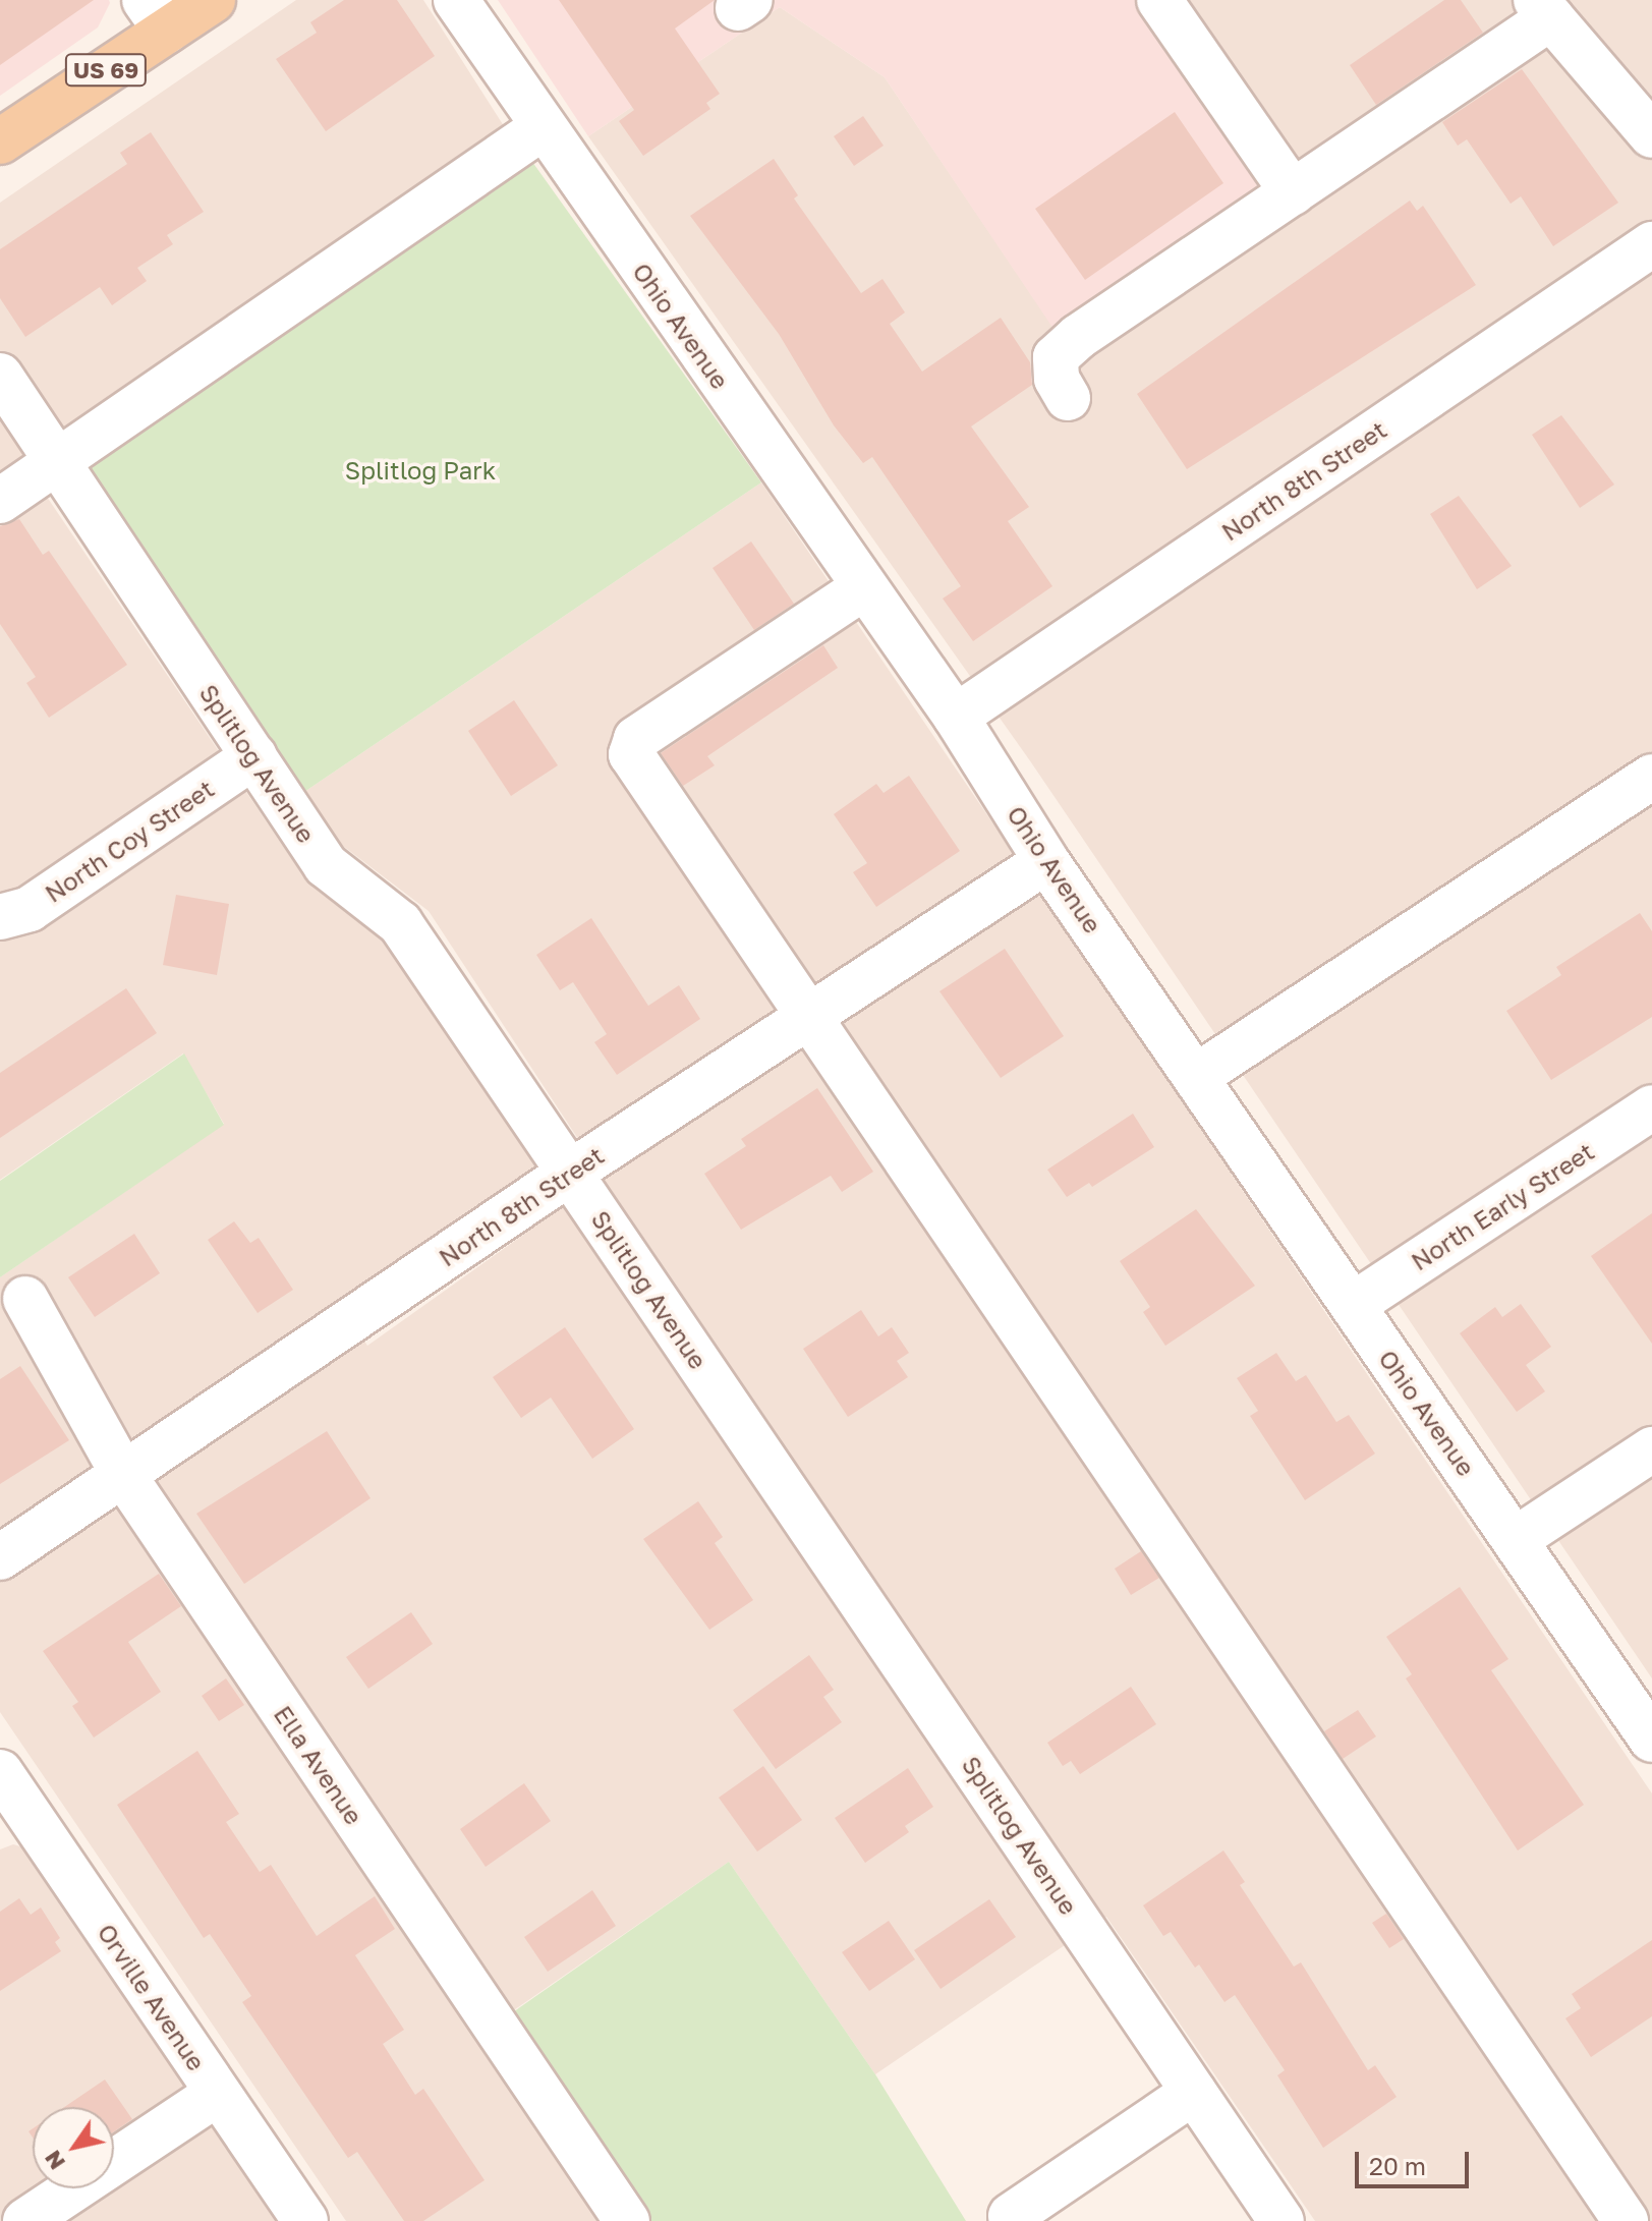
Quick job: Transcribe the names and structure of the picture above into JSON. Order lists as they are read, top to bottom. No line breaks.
{"streets":{"main road":["US 69"],"street":["Ohio Avenue","North 8th Street","Splitlog Avenue","North Coy Street","North Early Street","Ella Avenue","Orville Avenue"]},"crossings":[["Ohio Avenue","North 8th Street"],["Ohio Avenue","North Early Street"],["North 8th Street","Splitlog Avenue"],["North 8th Street","Ella Avenue"],["Splitlog Avenue","North Coy Street"]],"parks":["Splitlog Park"],"scale_bar":"20 m","north":"bottom left"}
